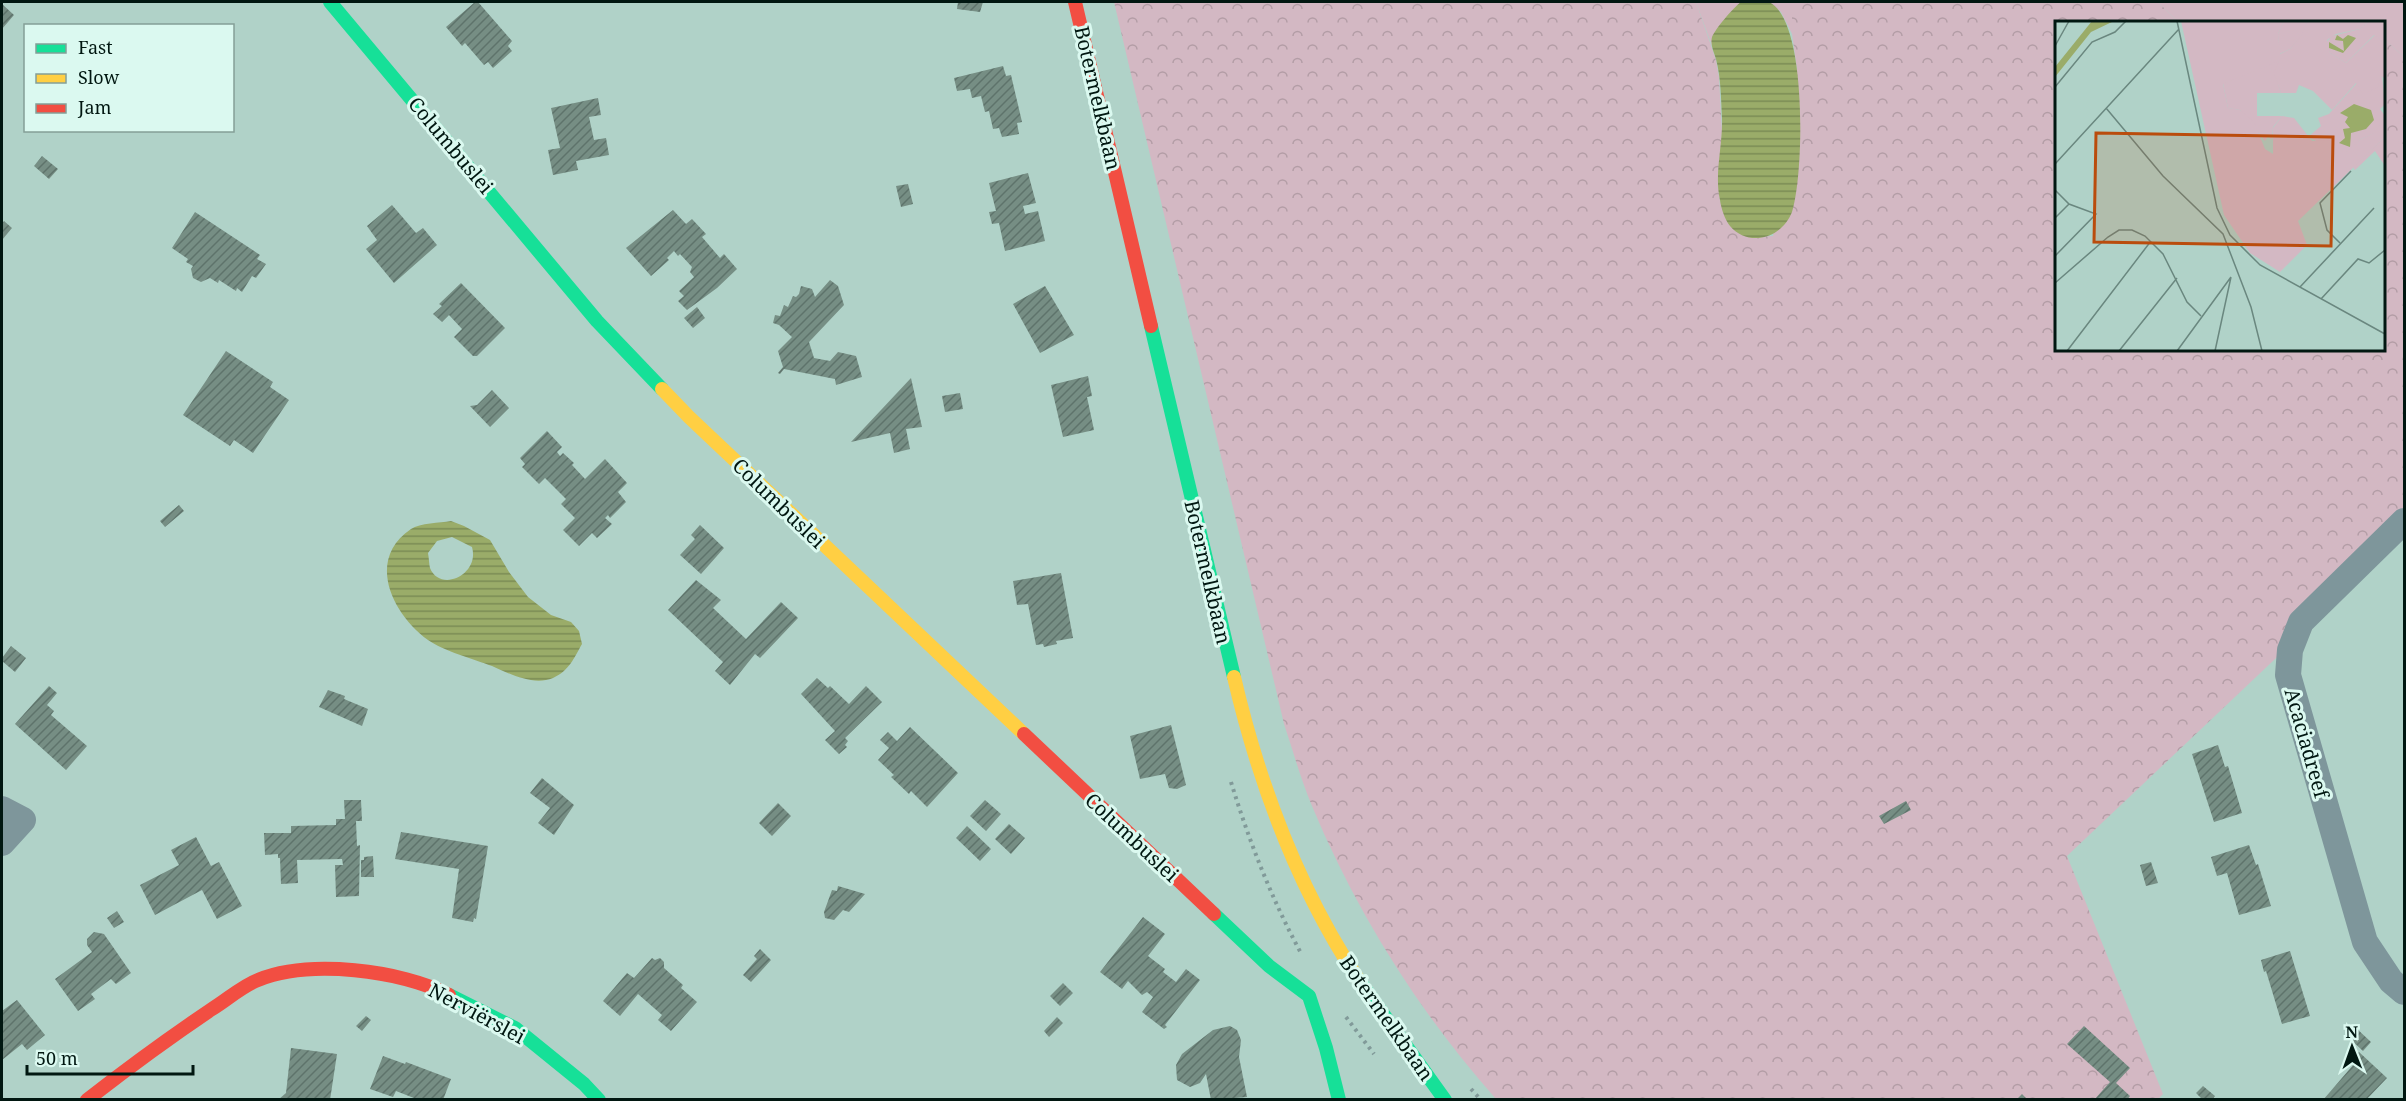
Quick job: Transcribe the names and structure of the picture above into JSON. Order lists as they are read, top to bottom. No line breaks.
{"streets":{"street":["Botermelkbaan","Columbuslei","Acaciadreef","Nerviërslei"]},"legend":["Fast","Slow","Jam"],"scale_bar":"50 m","north":"top"}
